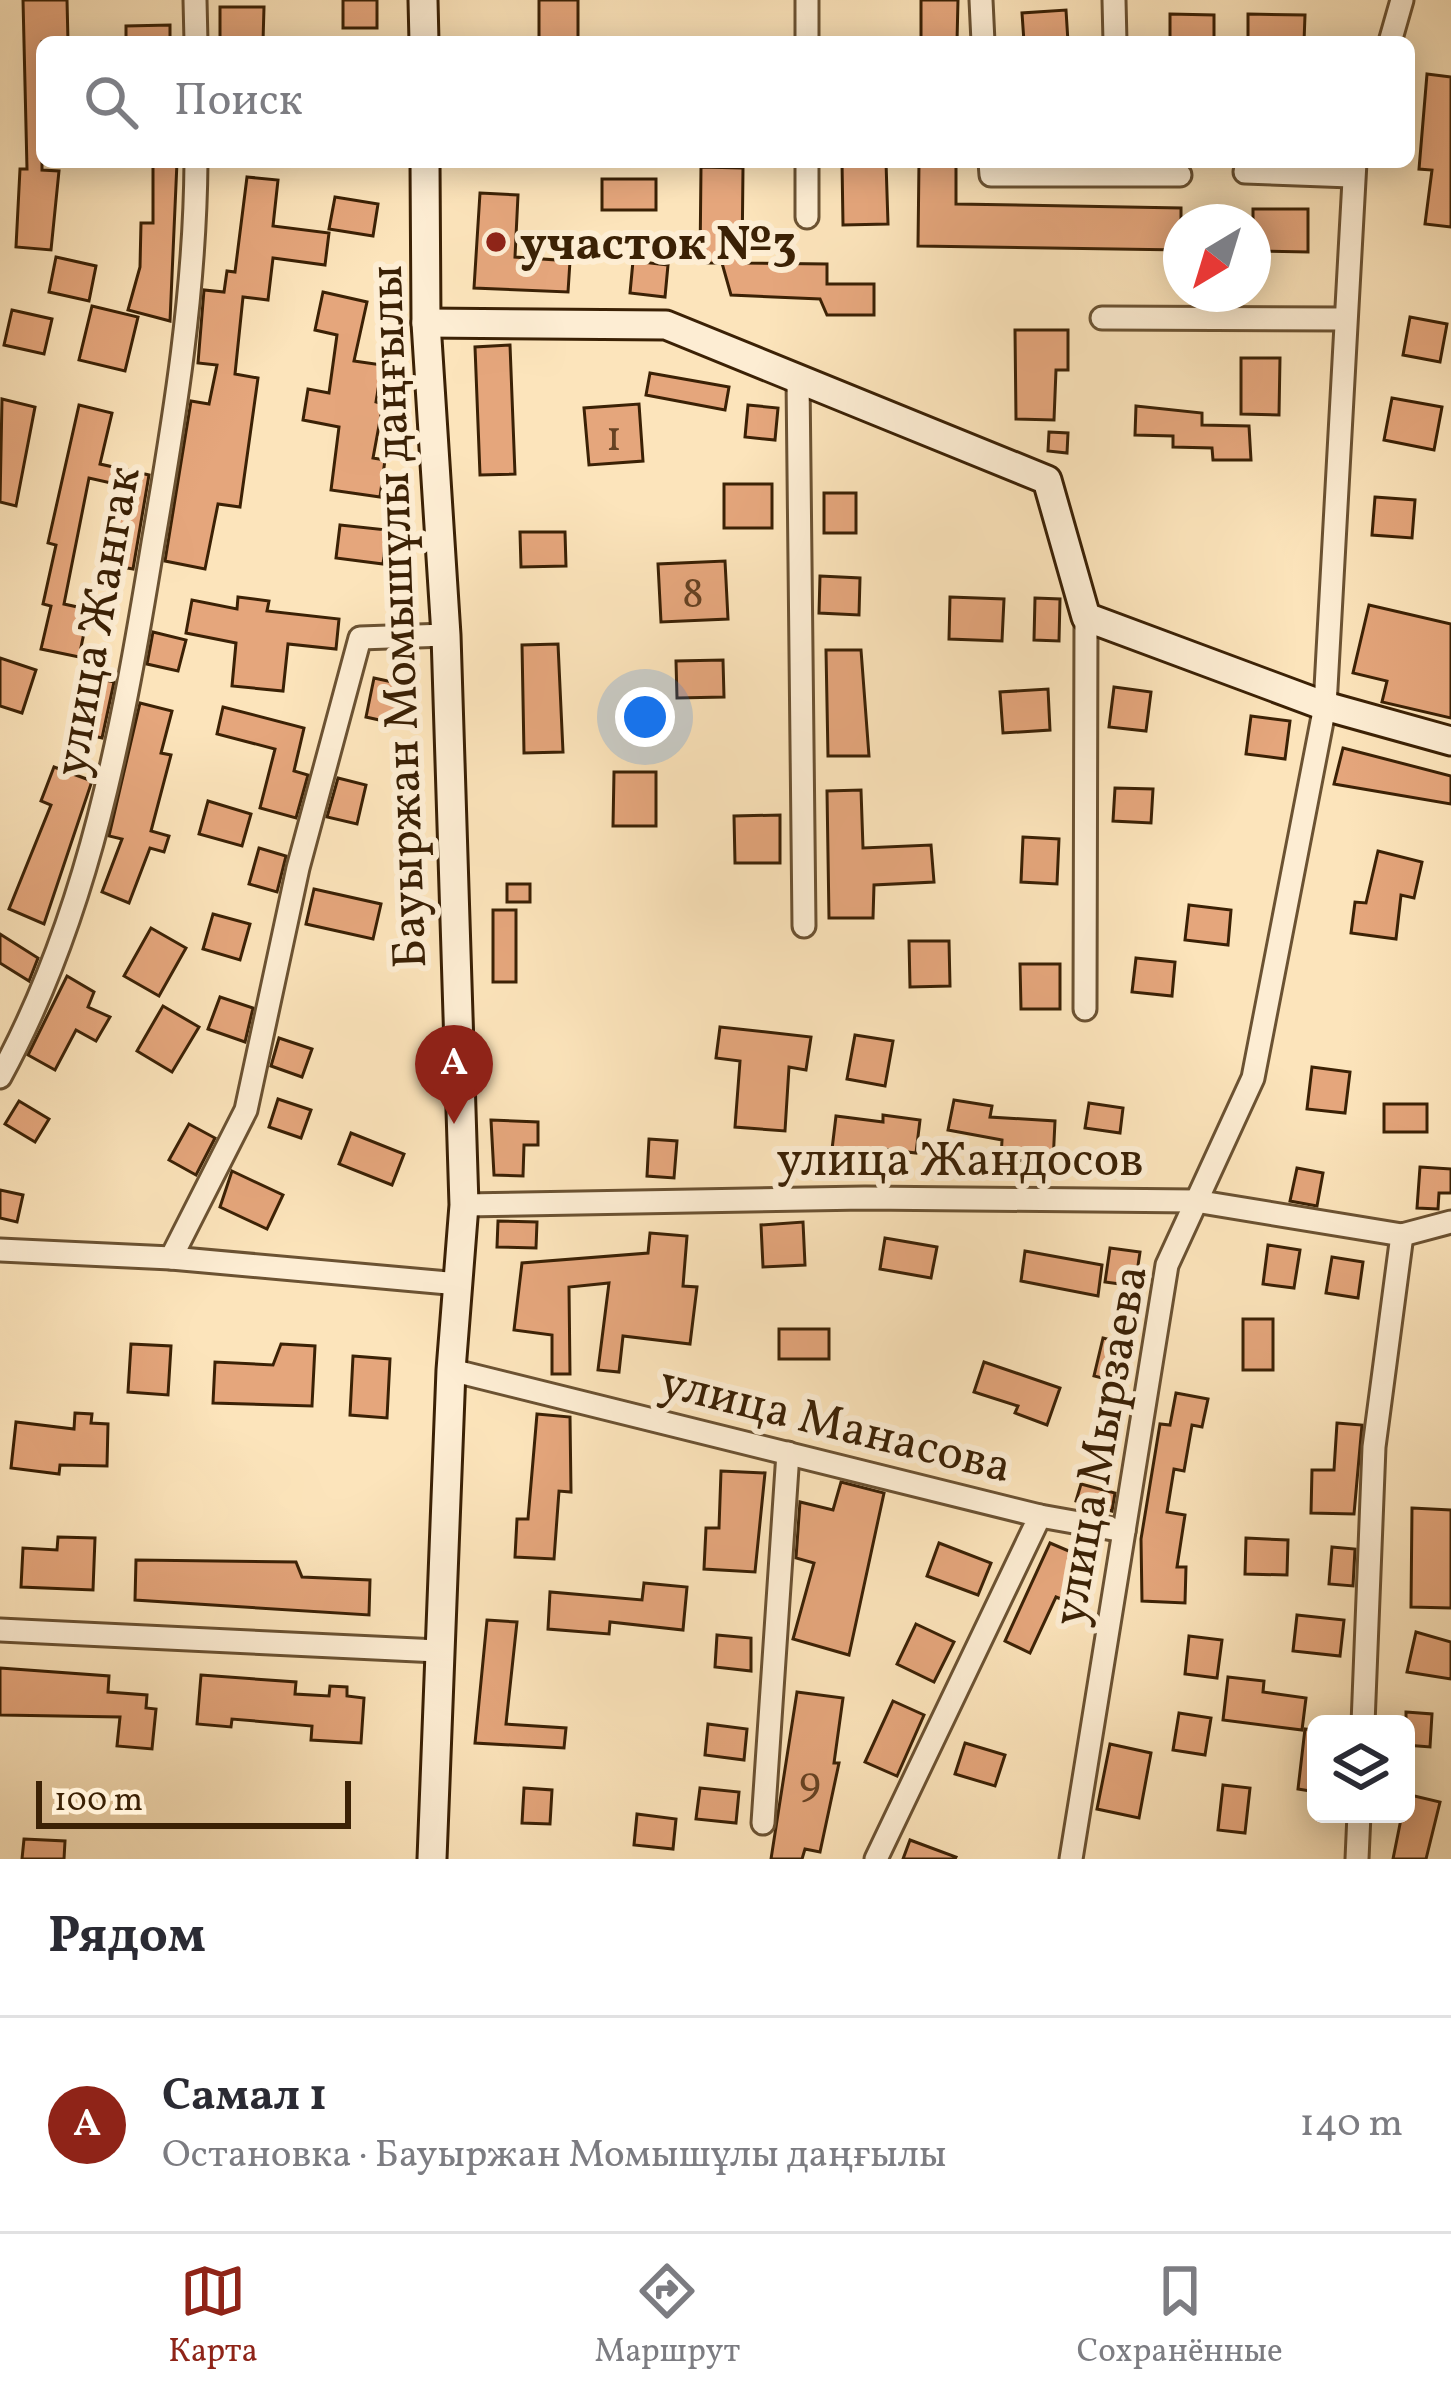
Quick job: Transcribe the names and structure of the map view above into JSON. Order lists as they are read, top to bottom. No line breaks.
{"streets":{"main road":["Бауыржан Момышұлы даңғылы"],"street":["улица Жангак","улица Жандосов","улица Манасова","улица Мырзаева"]},"crossings":[["Бауыржан Момышұлы даңғылы","улица Жандосов"],["Бауыржан Момышұлы даңғылы","улица Манасова"],["улица Жандосов","улица Мырзаева"]],"places":["участок №3"],"house_numbers":["1","8","9"],"scale_bar":"100 m","north":"bottom left","page":{"search":"Поиск","pins":"A","scale":"100 m","heading":"Рядом","list":[{"mark":"A","name":"Самал 1","note":"Остановка · Бауыржан Момышұлы даңғылы","value":"140 m"}],"nav":["Карта","Маршрут","Сохранённые"]}}
